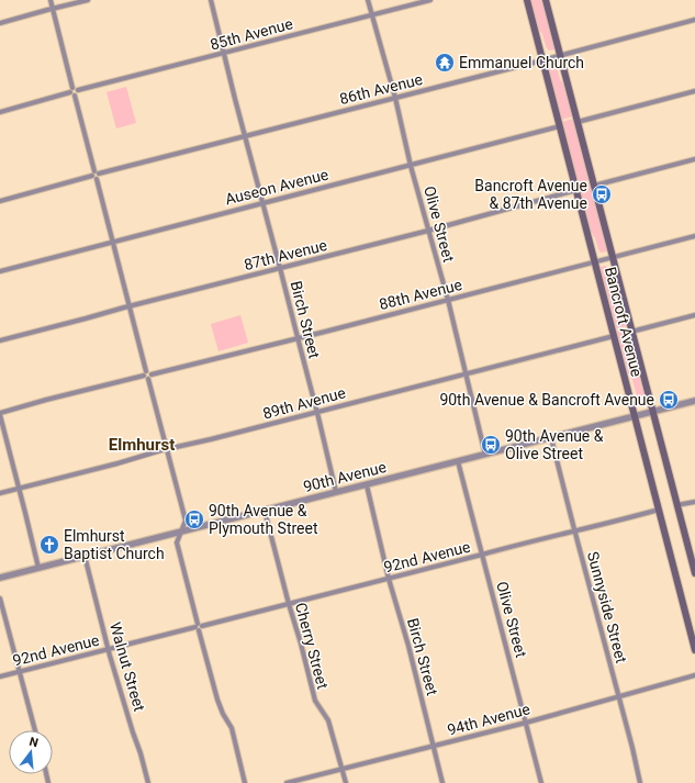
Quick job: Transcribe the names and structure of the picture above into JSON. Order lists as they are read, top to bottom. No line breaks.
{"streets":{"main road":["Bancroft Avenue"],"street":["85th Avenue","86th Avenue","Auseon Avenue","Olive Street","87th Avenue","88th Avenue","Birch Street","89th Avenue","90th Avenue","92nd Avenue","Sunnyside Street","Cherry Street","Walnut Street","94th Avenue"]},"crossings":[["85th Avenue","Olive Street"],["85th Avenue","Birch Street"],["86th Avenue","Olive Street"],["86th Avenue","Birch Street"],["86th Avenue","Bancroft Avenue"],["Auseon Avenue","Olive Street"],["Auseon Avenue","Birch Street"],["Auseon Avenue","Bancroft Avenue"],["Olive Street","87th Avenue"],["Olive Street","88th Avenue"],["Olive Street","89th Avenue"],["Olive Street","90th Avenue"],["Olive Street","92nd Avenue"],["Olive Street","94th Avenue"],["87th Avenue","Birch Street"],["87th Avenue","Bancroft Avenue"],["88th Avenue","Birch Street"],["88th Avenue","Bancroft Avenue"],["Birch Street","89th Avenue"],["Birch Street","90th Avenue"],["Birch Street","92nd Avenue"],["Birch Street","94th Avenue"],["Bancroft Avenue","89th Avenue"],["Bancroft Avenue","90th Avenue"],["Bancroft Avenue","92nd Avenue"],["90th Avenue","Sunnyside Street"],["90th Avenue","Cherry Street"],["90th Avenue","Walnut Street"],["92nd Avenue","Sunnyside Street"],["92nd Avenue","Cherry Street"],["92nd Avenue","Walnut Street"],["Sunnyside Street","94th Avenue"],["Cherry Street","94th Avenue"]],"districts":["Elmhurst"],"places":{"temple":["Emmanuel Church"],"bus stop":["Bancroft Avenue & 87th Avenue","90th Avenue & Bancroft Avenue","90th Avenue & Olive Street","90th Avenue & Plymouth Street"],"church":["Elmhurst Baptist Church"]},"north":"top"}
